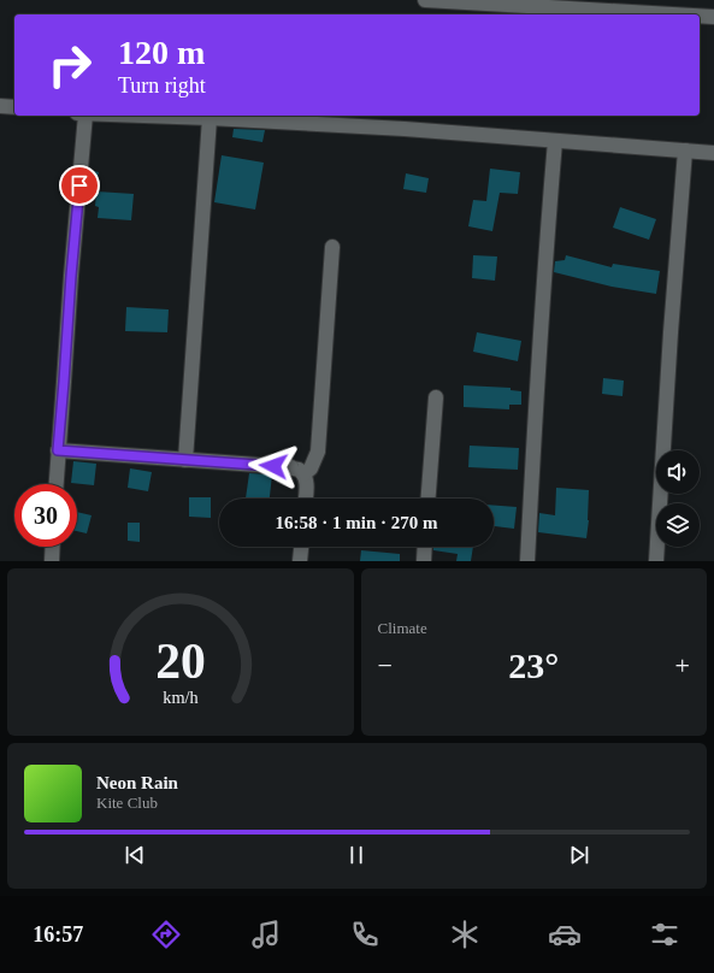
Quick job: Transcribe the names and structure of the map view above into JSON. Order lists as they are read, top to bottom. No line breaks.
{"page":{"turn":["120 m","Turn right"],"limit":"30","trip":"16:58 · 1 min · 270 m","tile":"Climate","heat":["−","23°","+"],"song":["Neon Rain","Kite Club"],"tabs":"16:57","gauge":["20","km/h"]}}
